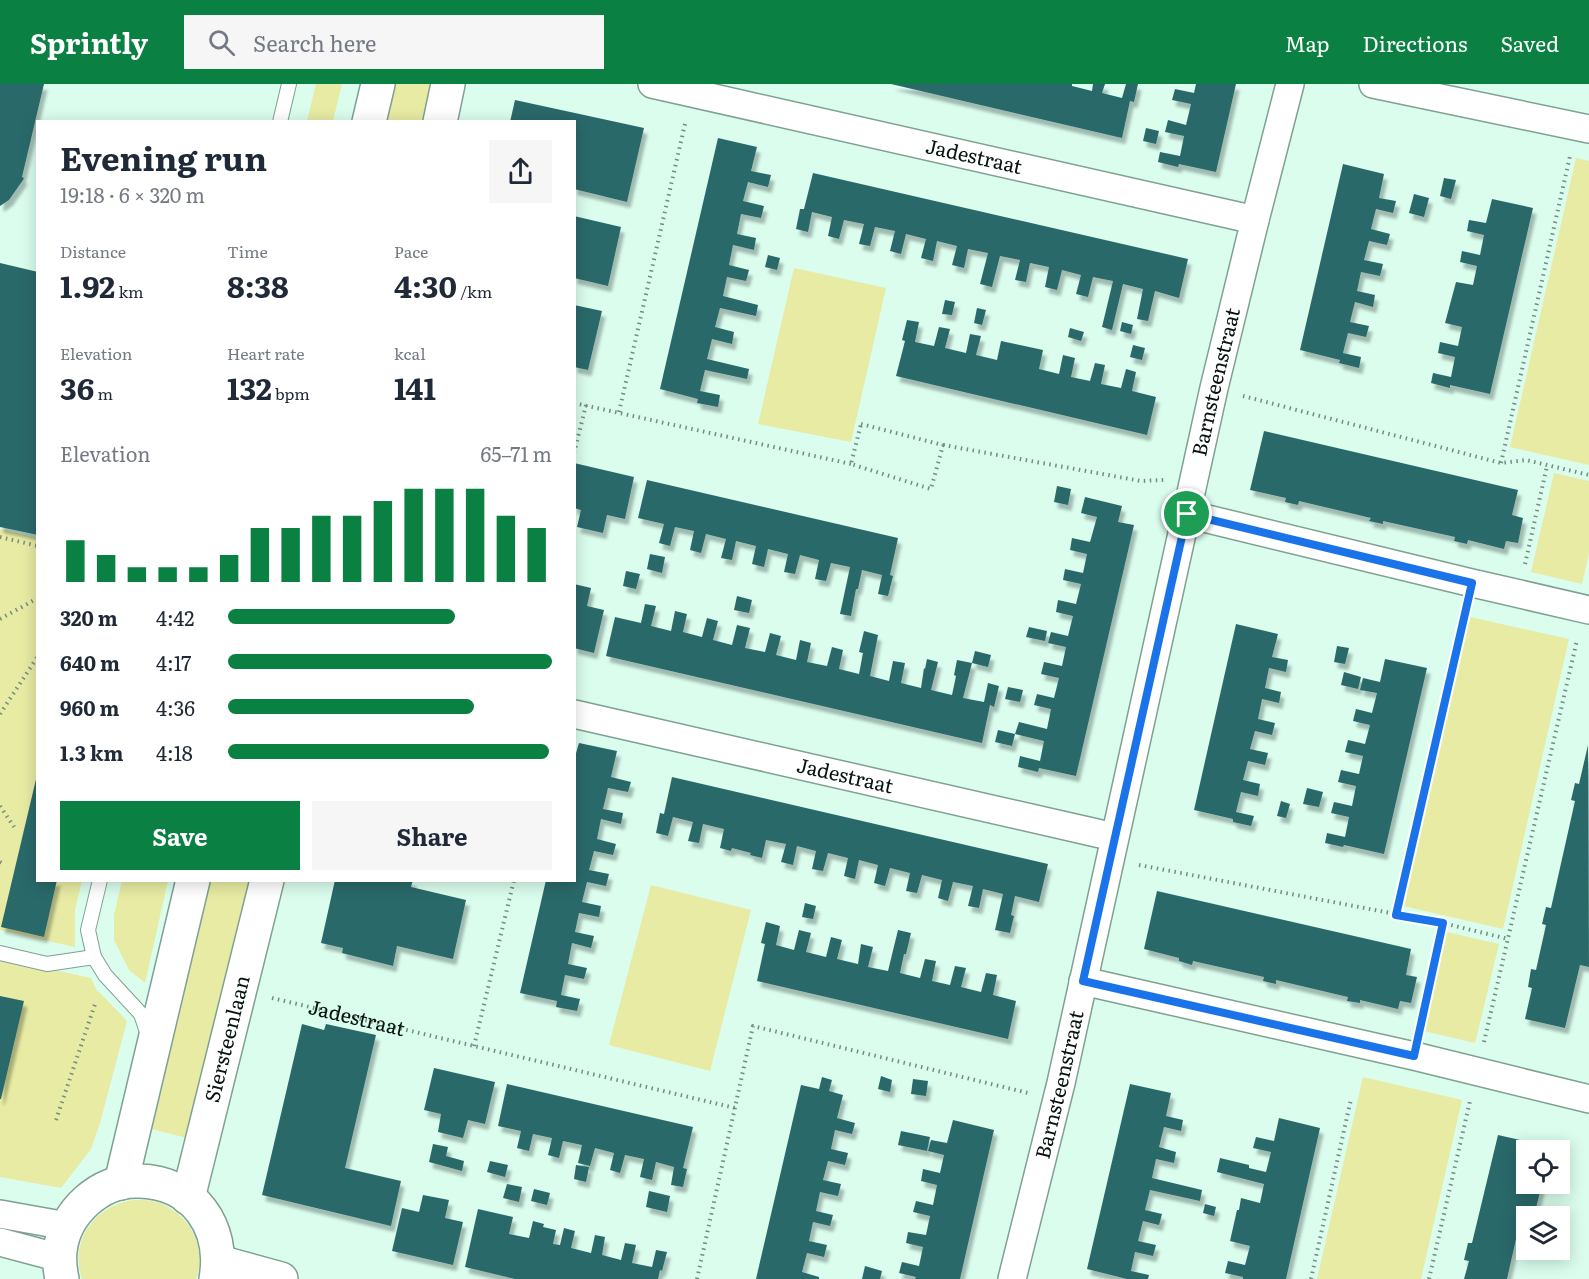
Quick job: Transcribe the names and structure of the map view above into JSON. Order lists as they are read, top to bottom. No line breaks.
{"streets":{"main road":["Siersteenlaan"],"street":["Jadestraat","Barnsteenstraat"]},"crossings":[["Jadestraat","Barnsteenstraat"],["Jadestraat","Siersteenlaan"]],"page":{"header":"Sprintly","search":"Search here","nav":["Map","Directions","Saved"],"heading":["Evening run","19:18 · 6 × 320 m"],"stats":[["Distance","1.92 km"],["Time","8:38"],["Pace","4:30 /km"],["Elevation","36 m"],["Heart rate","132 bpm"],["kcal","141"]],"chart":["Elevation","65–71 m"],"list":[{"name":"320 m","note":"4:42"},{"name":"640 m","note":"4:17"},{"name":"960 m","note":"4:36"},{"name":"1.3 km","note":"4:18"}],"buttons":["Save","Share"]}}
